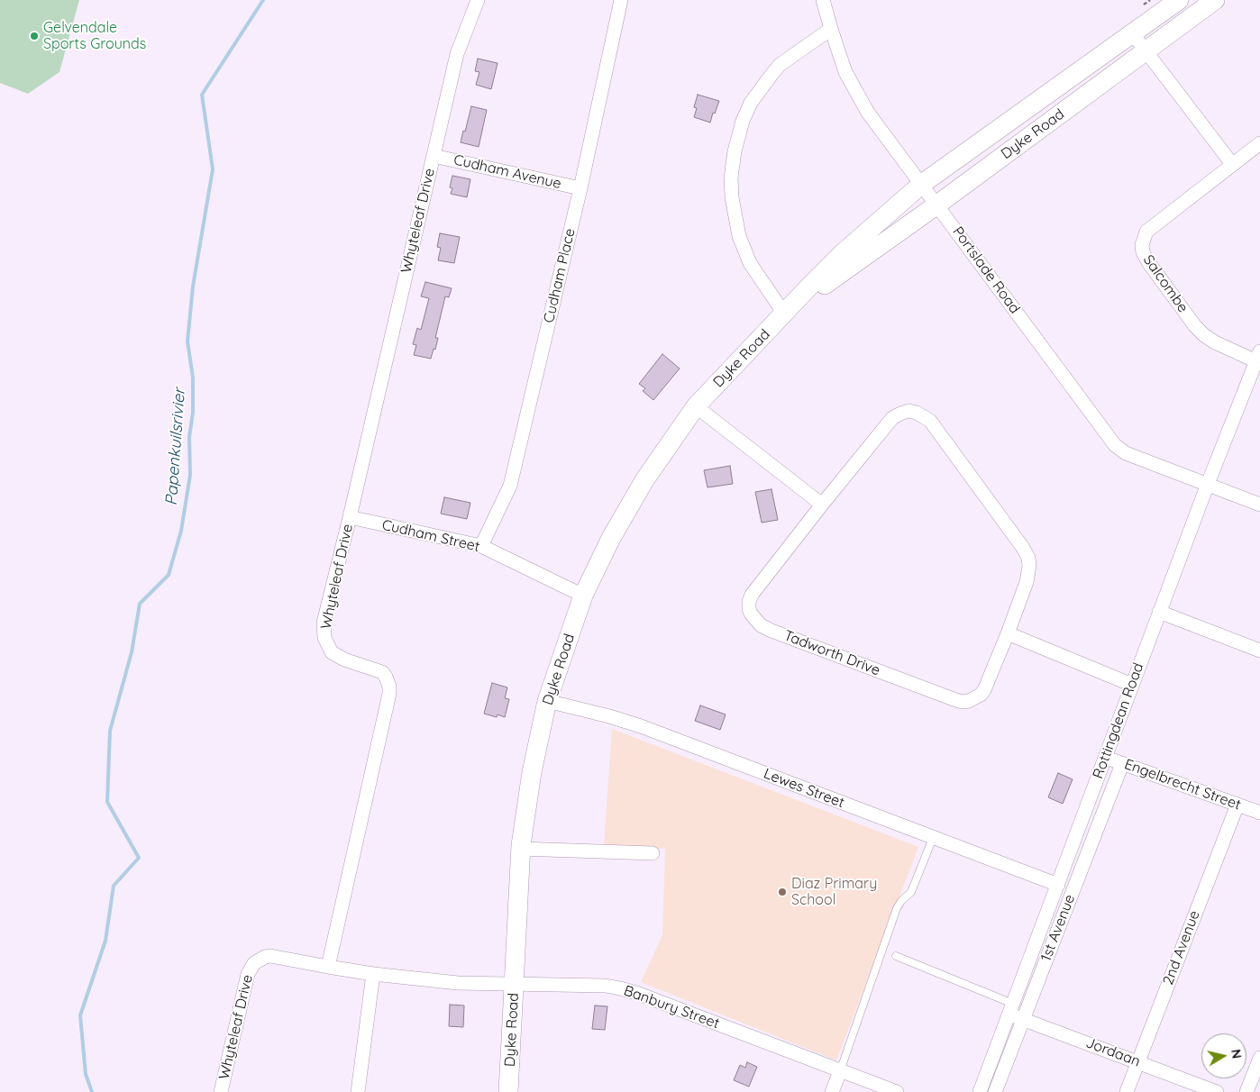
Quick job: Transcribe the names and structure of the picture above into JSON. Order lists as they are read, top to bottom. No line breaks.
{"streets":{"street":["Dyke Road","Cudham Avenue","Whyteleaf Drive","Portslade Road","Cudham Place","Salcombe","Cudham Street","Tadworth Drive","Rottingdean Road","Engelbrecht Street","Lewes Street","1st Avenue","2nd Avenue","Banbury Street","Jordaan"]},"crossings":[["Dyke Road","Portslade Road"],["Dyke Road","Cudham Street"],["Dyke Road","Lewes Street"],["Dyke Road","Banbury Street"],["Cudham Avenue","Whyteleaf Drive"],["Cudham Avenue","Cudham Place"],["Whyteleaf Drive","Cudham Street"],["Whyteleaf Drive","Banbury Street"],["Portslade Road","Rottingdean Road"],["Cudham Place","Cudham Street"],["Salcombe","Rottingdean Road"],["Rottingdean Road","Engelbrecht Street"],["Rottingdean Road","Lewes Street"],["Rottingdean Road","1st Avenue"],["Rottingdean Road","Jordaan"],["Engelbrecht Street","1st Avenue"],["Engelbrecht Street","2nd Avenue"],["1st Avenue","Jordaan"],["2nd Avenue","Jordaan"]],"water":["Papenkuilsrivier"],"places":["Gelvendale Sports Grounds","Diaz Primary School"],"north":"right"}
